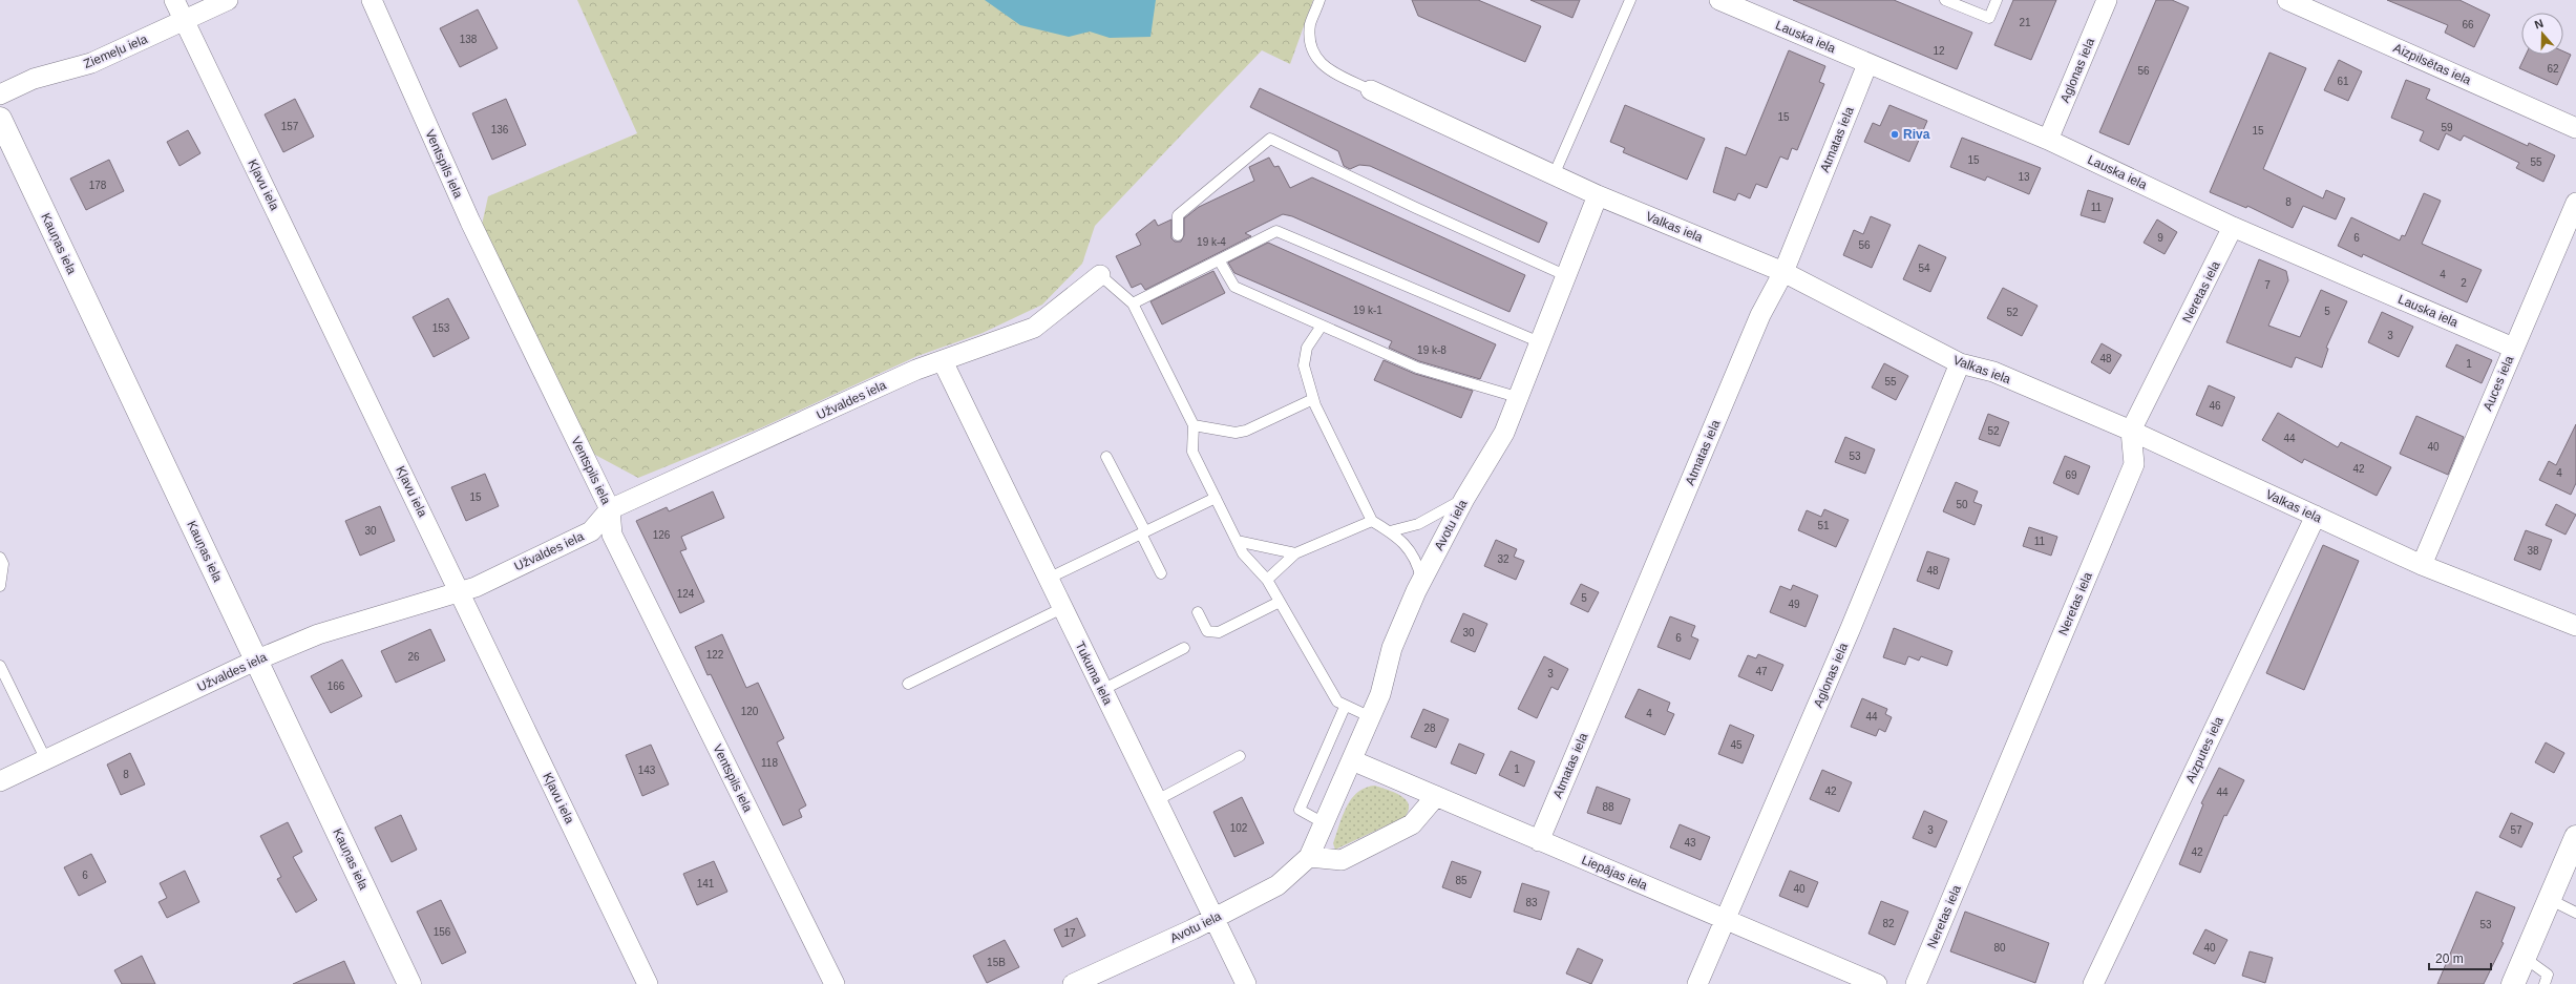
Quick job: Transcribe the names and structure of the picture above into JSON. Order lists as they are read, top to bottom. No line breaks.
{"streets":{"street":["Lauska iela","Ziemeļu iela","Aizpilsētas iela","Aglonas iela","Atmatas iela","Ventspils iela","Kļavu iela","Valkas iela","Kauņas iela","Neretas iela","Auces iela","Užvaldes iela","Avotu iela","Tukuma iela","Aizputes iela","Liepājas iela"]},"crossings":[["Lauska iela","Aglonas iela"],["Lauska iela","Atmatas iela"],["Lauska iela","Neretas iela"],["Lauska iela","Auces iela"],["Ziemeļu iela","Kļavu iela"],["Aglonas iela","Valkas iela"],["Aglonas iela","Liepājas iela"],["Atmatas iela","Valkas iela"],["Atmatas iela","Liepājas iela"],["Ventspils iela","Užvaldes iela"],["Kļavu iela","Užvaldes iela"],["Valkas iela","Neretas iela"],["Valkas iela","Auces iela"],["Valkas iela","Avotu iela"],["Valkas iela","Aizputes iela"],["Kauņas iela","Užvaldes iela"],["Užvaldes iela","Tukuma iela"],["Avotu iela","Tukuma iela"],["Avotu iela","Liepājas iela"]],"places":["Riva"],"house_numbers":["21","66","138","12","62","56","61","15","157","59","136","15","15","55","13","178","8","11","9","6","19 k-4","56","54","4","2","7","19 k-1","5","52","153","3","19 k-8","48","1","55","46","52","44","40","53","42","4","69","15","50","51","30","126","11","38","32","48","124","5","49","30","6","122","26","47","3","166","120","4","44","28","45","118","1","143","8","42","44","88","102","3","57","43","42","6","85","141","40","83","82","53","156","17","80","40","15B"],"scale_bar":"20 m","north":"top"}
